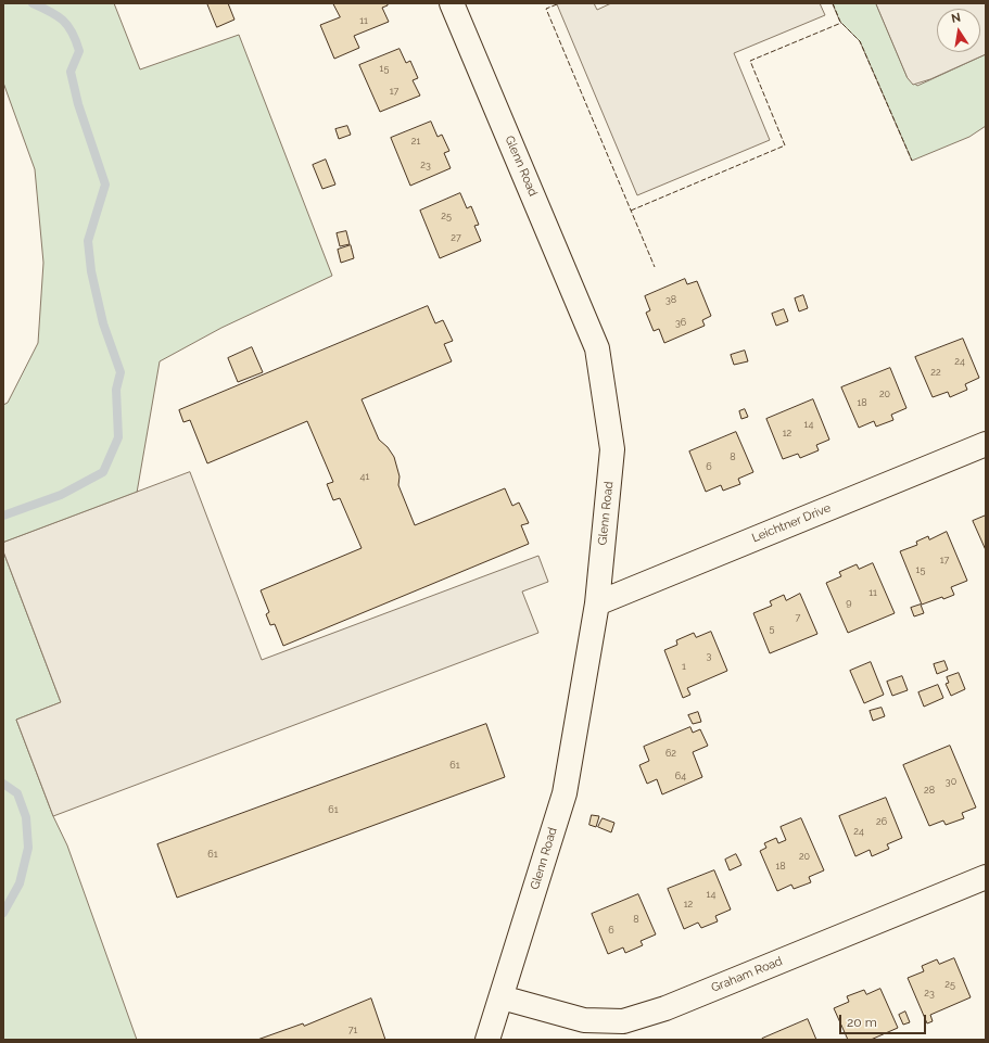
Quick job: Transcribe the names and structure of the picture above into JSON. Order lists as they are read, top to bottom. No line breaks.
{"streets":{"street":["Glenn Road","Leichtner Drive","Graham Road"]},"crossings":[["Glenn Road","Leichtner Drive"],["Glenn Road","Graham Road"]],"house_numbers":["11","15","17","21","23","25","27","38","36","24","22","20","18","14","12","8","6","41","17","15","11","9","7","5","3","1","62","61","64","30","28","61","26","24","61","20","18","14","12","8","6","25","23","71"],"scale_bar":"20 m","north":"top"}
